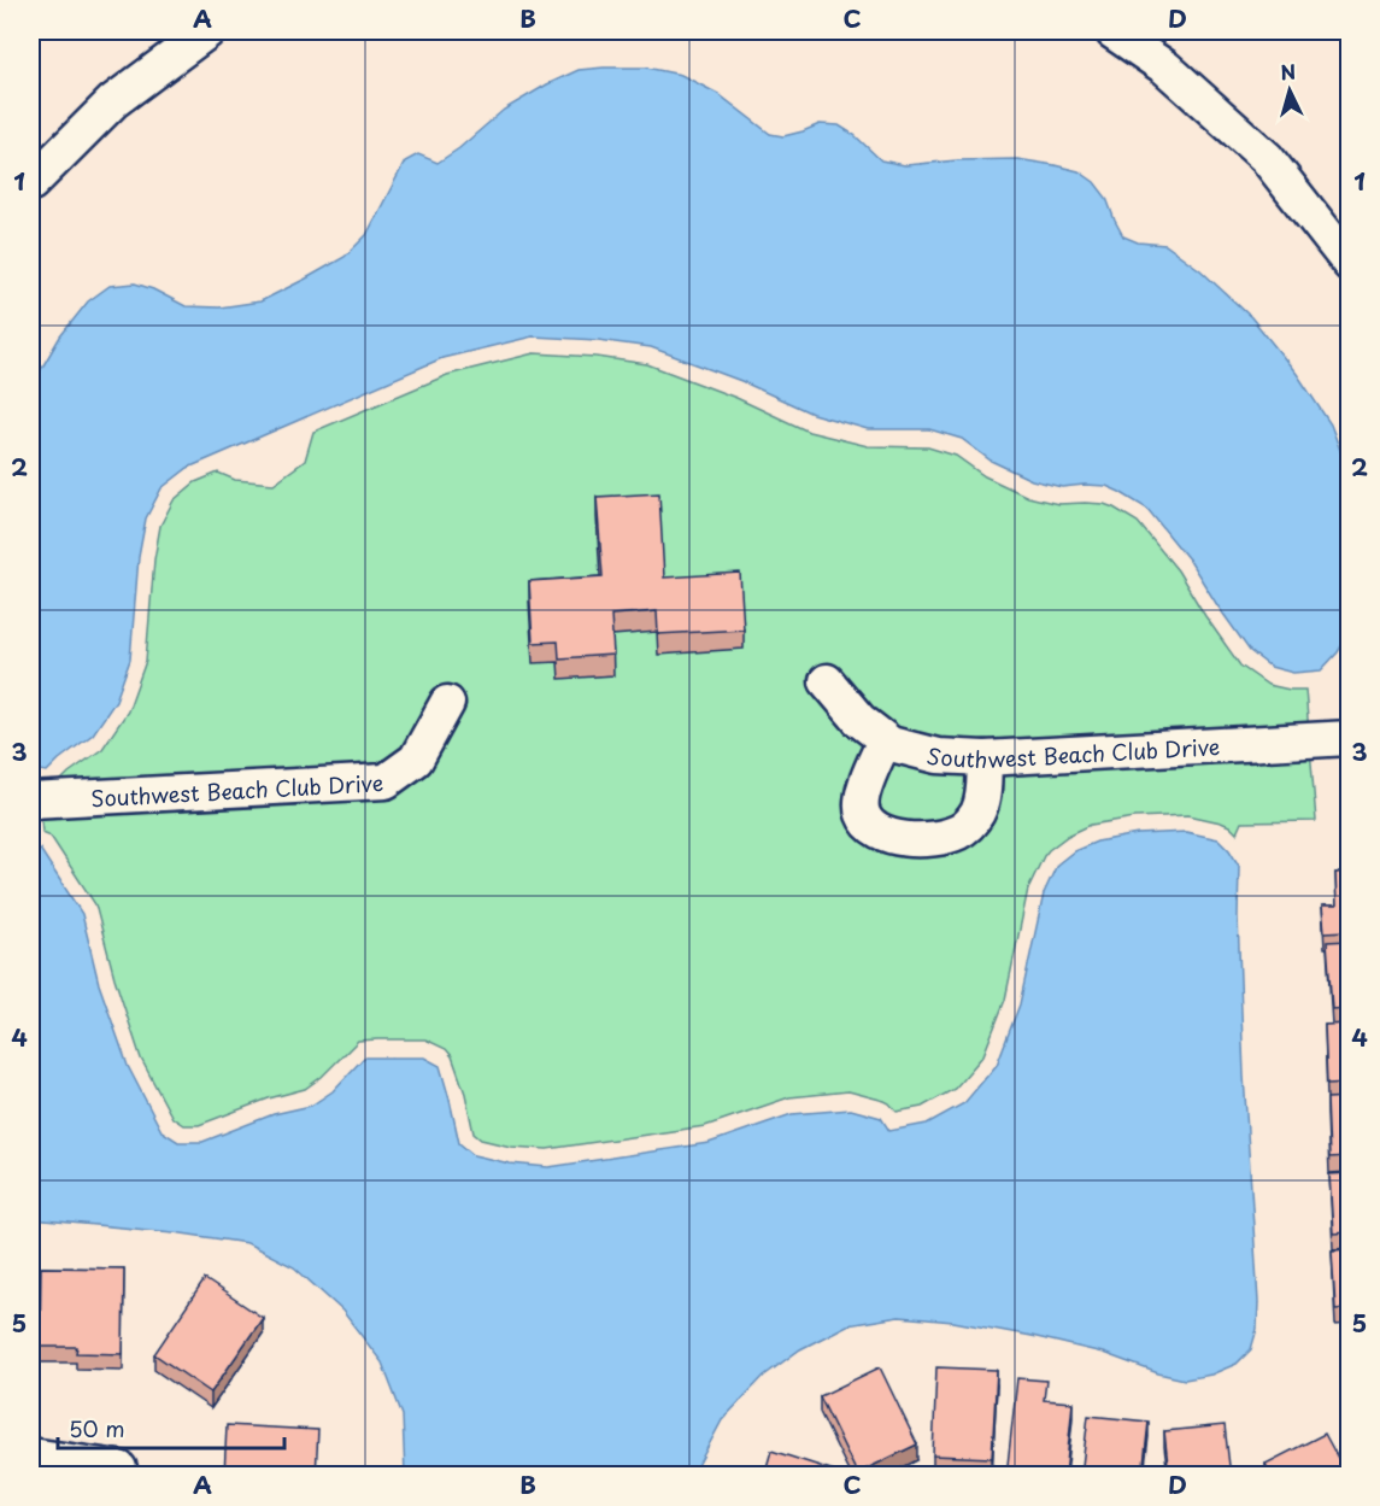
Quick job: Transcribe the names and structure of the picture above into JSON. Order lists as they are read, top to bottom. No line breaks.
{"streets":{"street":["Southwest Beach Club Drive"]},"scale_bar":"50 m","north":"top","grid":{"columns":["A","B","C","D"],"rows":["1","2","3","4","5"]}}
